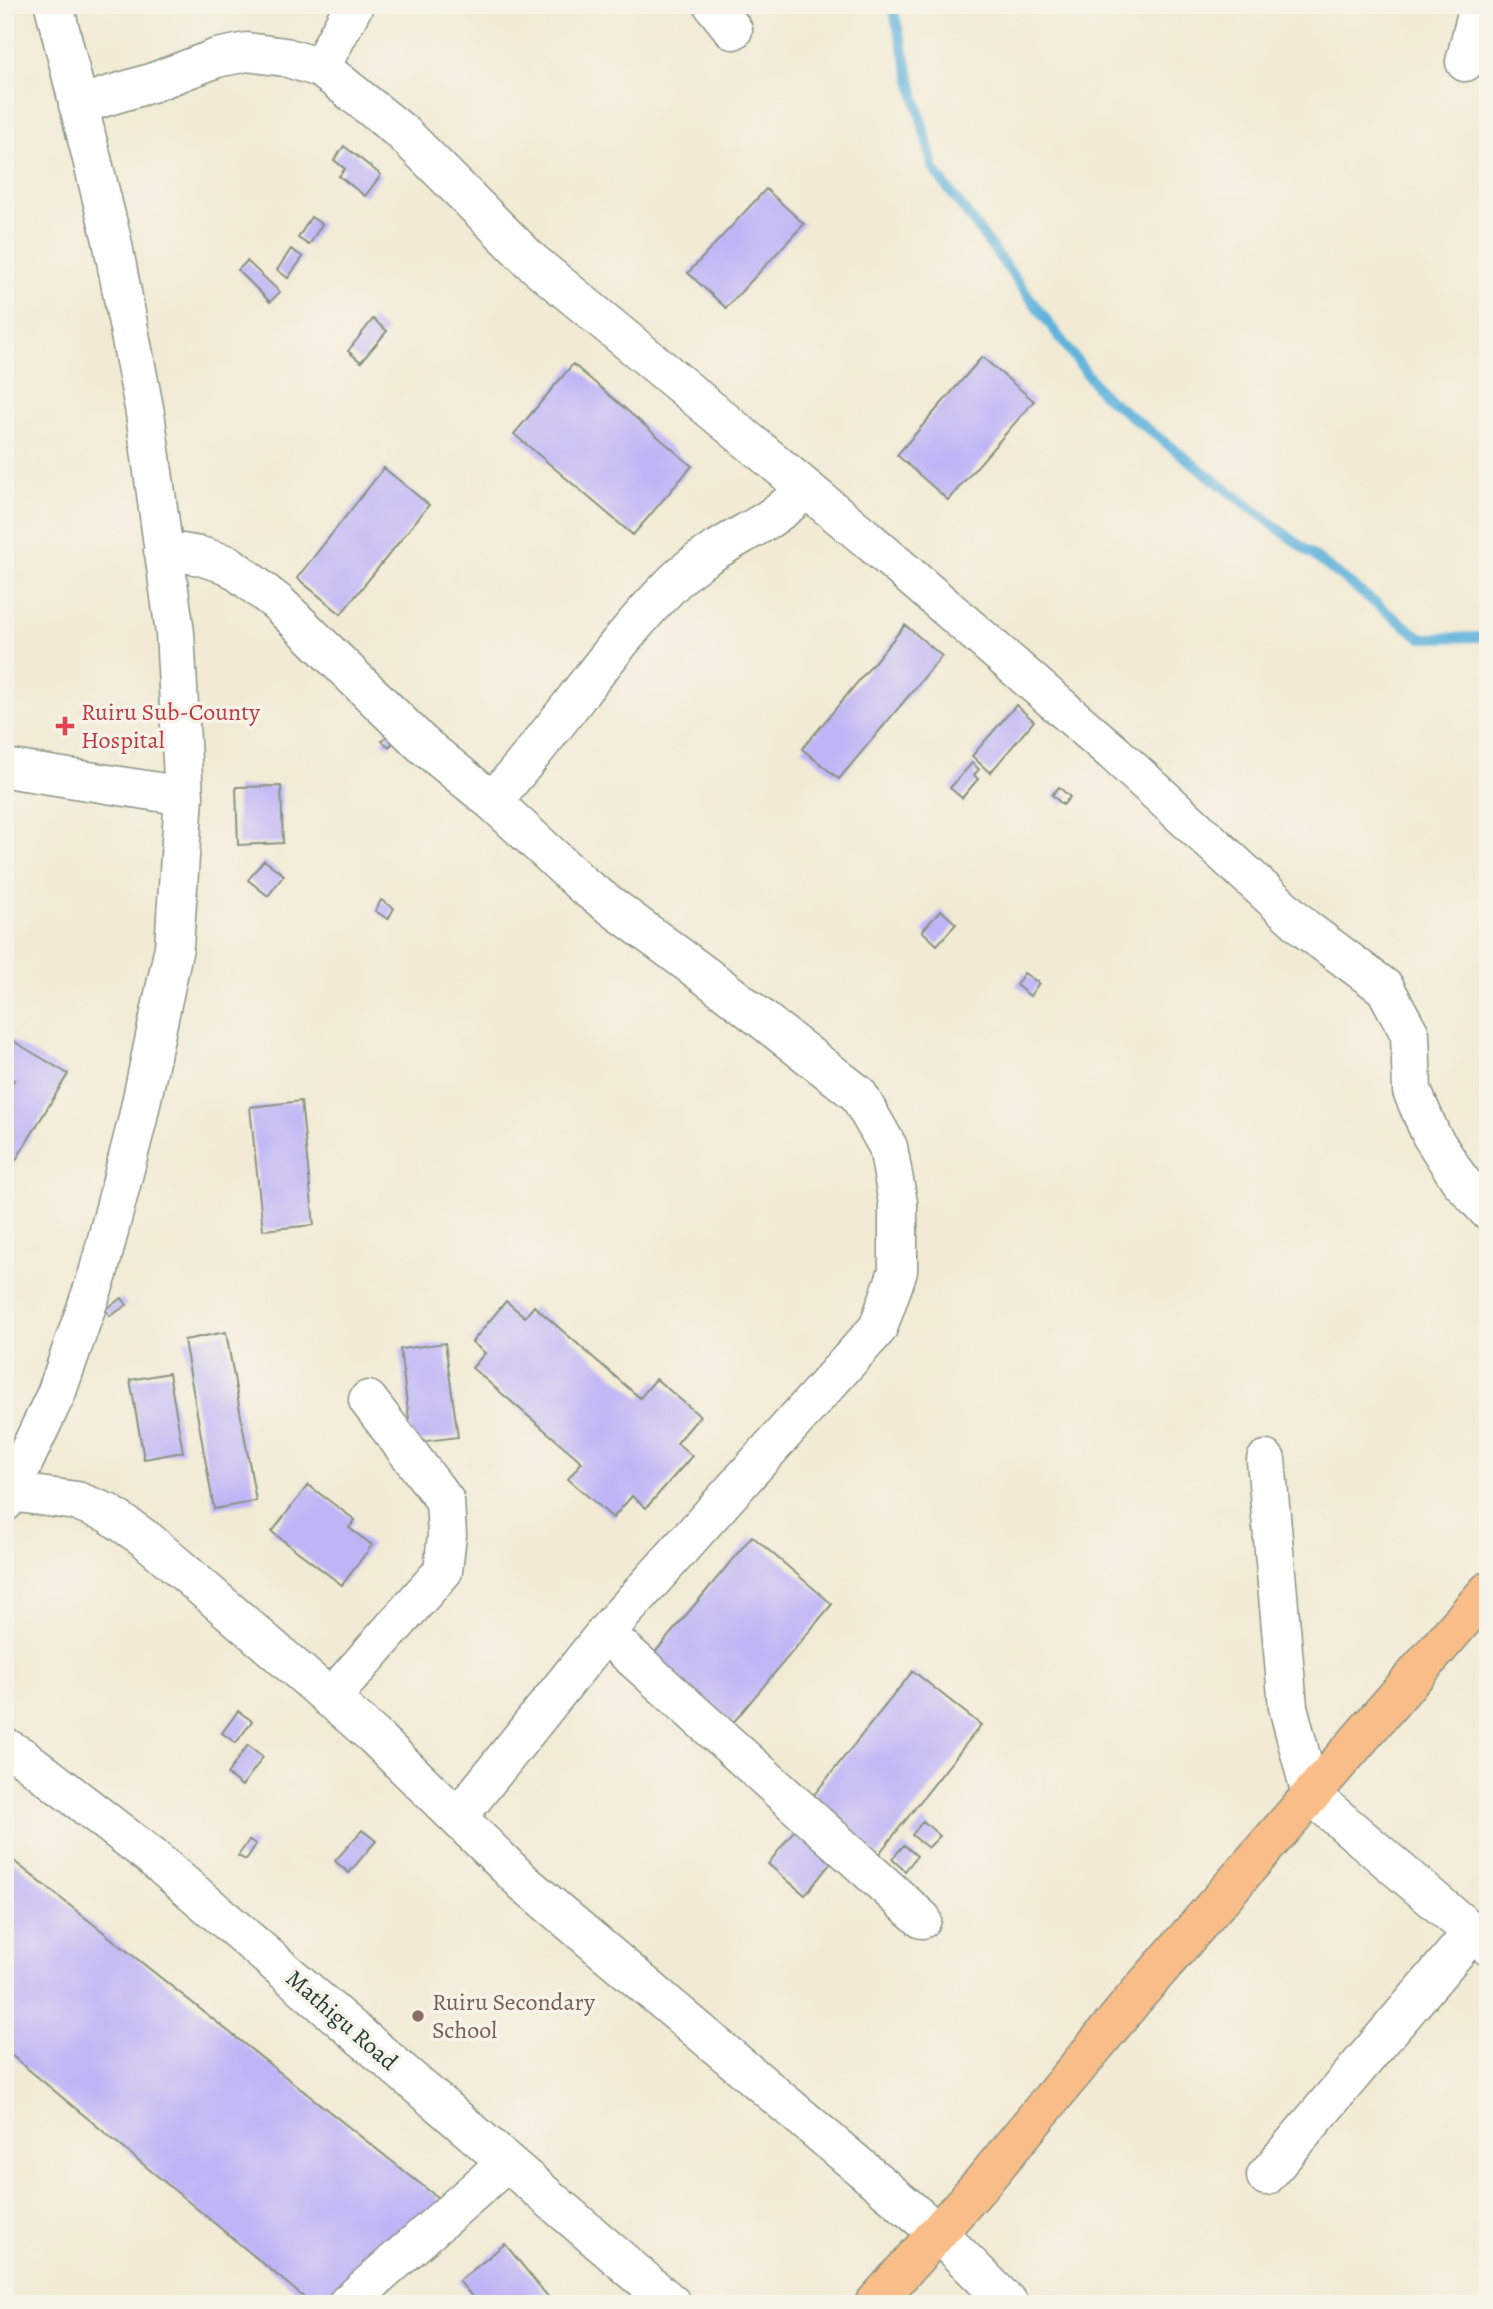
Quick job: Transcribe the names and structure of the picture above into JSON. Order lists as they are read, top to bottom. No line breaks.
{"streets":{"street":["Mathigu Road"]},"places":{"health":["Ruiru Sub-County Hospital"],"other":["Ruiru Secondary School"]}}
